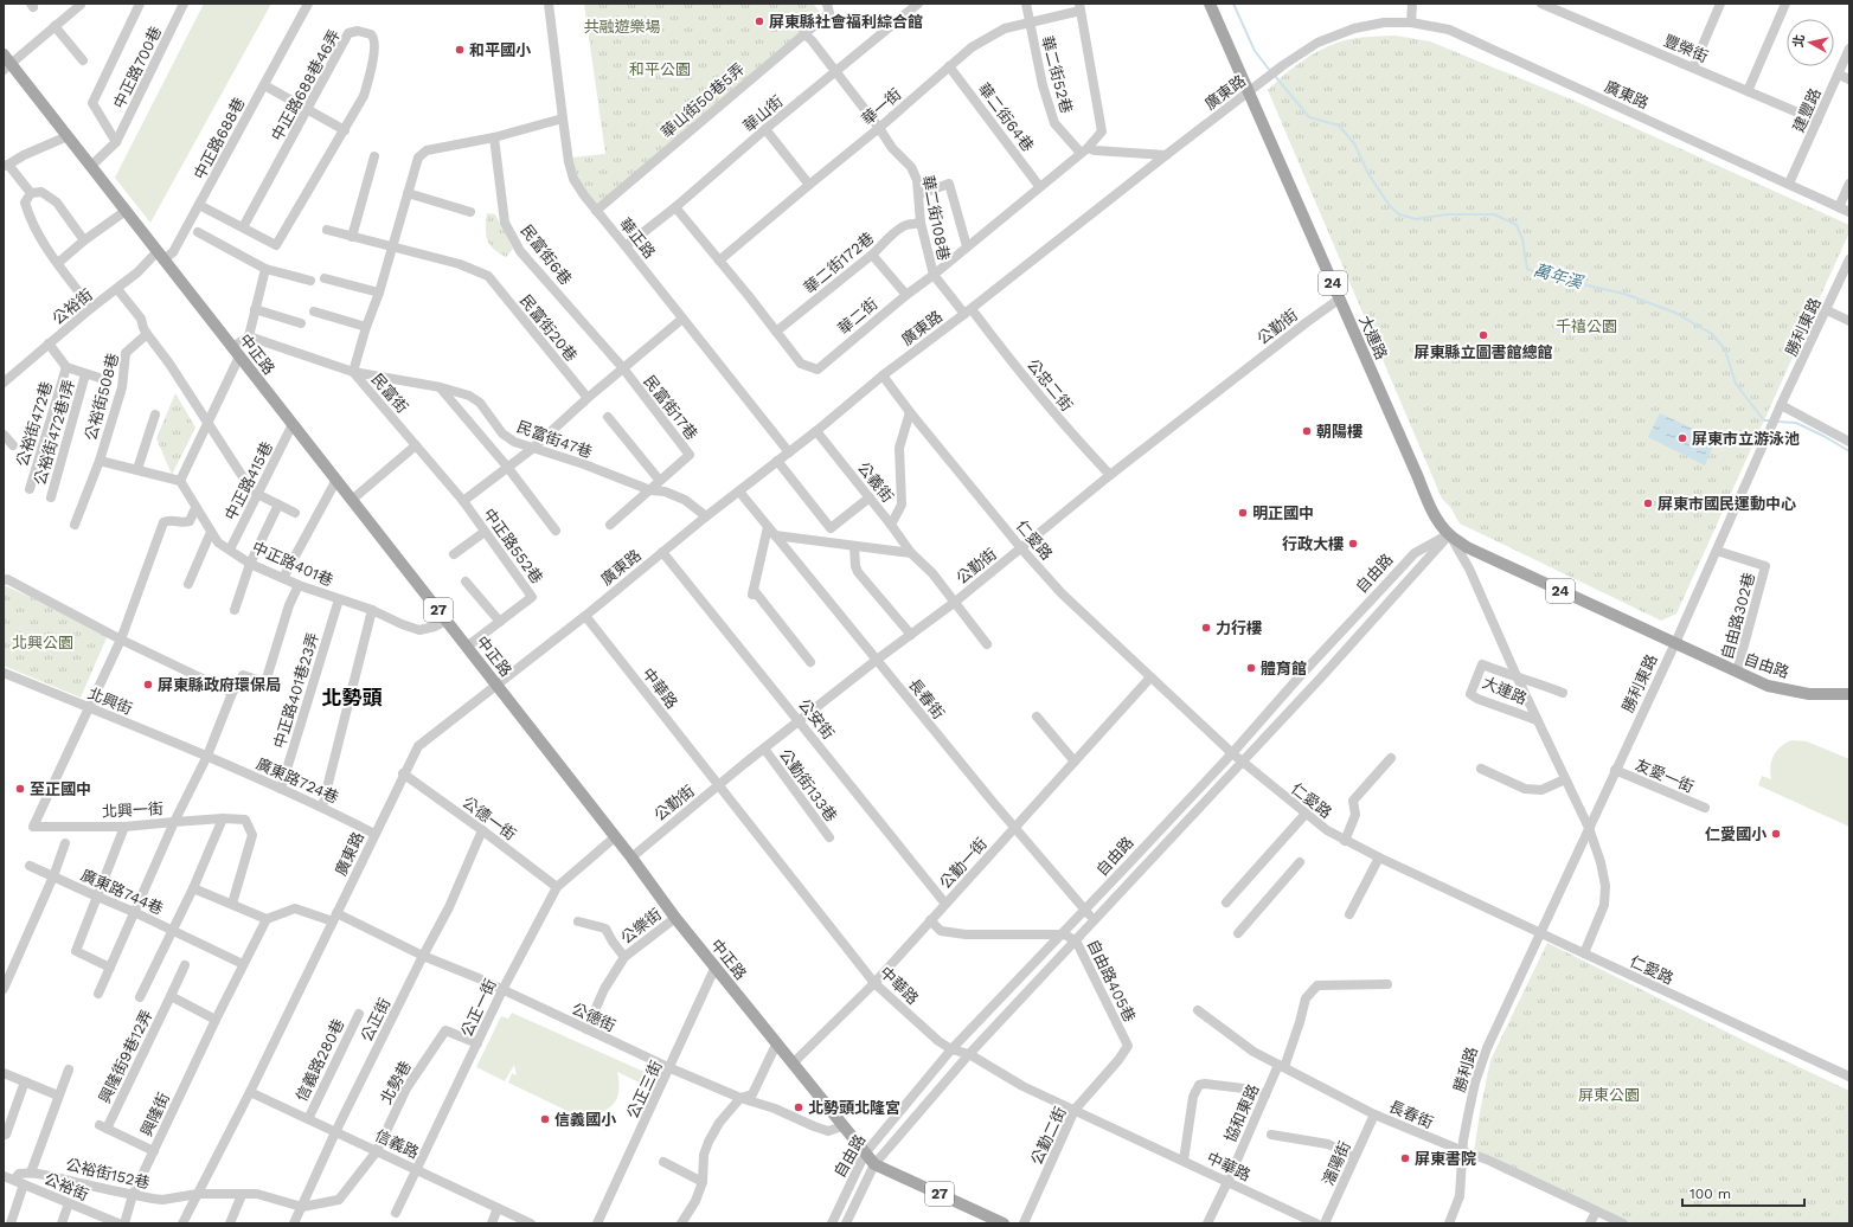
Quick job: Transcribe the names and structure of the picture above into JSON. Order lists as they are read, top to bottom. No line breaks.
{"streets":{"main road":["24","大連路","中正路","自由路","27"],"street":["豐榮街","中正路700巷","華二街52巷","中正路688巷46弄","廣東路","華山街50巷5弄","華一街","建豐路","華山街","華二街64巷","中正路688巷","華二街108巷","華正路","民富街6巷","華二街172巷","公裕街","華二街","公勤街","勝利東路","民富街20巷","公忠二街","民富街","公裕街508巷","民富街17巷","公裕街472巷","公裕街472巷1弄","民富街47巷","中正路415巷","公義街","仁愛路","中正路552巷","中正路401巷","自由路302巷","中華路","中正路401巷23弄","長春街","北興街","公安街","友愛一街","廣東路724巷","公勤街133巷","北興一街","公德一街","公勤一街","廣東路744巷","公樂街","自由路405巷","公正一街","公德街","公正街","興隆街9巷12弄","信義路280巷","勝利路","北勢巷","公正三街","協和東路","興隆街","公勤二街","信義路","瀋陽街","公裕街152巷"]},"crossings":[["豐榮街","建豐路"],["中正路700巷","中正路"],["華二街52巷","華一街"],["華二街52巷","華二街"],["廣東路","建豐路"],["廣東路","華二街108巷"],["廣東路","華正路"],["廣東路","大連路"],["廣東路","中正路"],["廣東路","公忠二街"],["廣東路","民富街47巷"],["廣東路","公義街"],["廣東路","仁愛路"],["廣東路","中華路"],["廣東路","長春街"],["廣東路","公安街"],["廣東路","廣東路724巷"],["廣東路","公德一街"],["廣東路","公德街"],["廣東路","信義路"],["廣東路","公裕街152巷"],["華山街50巷5弄","華二街108巷"],["華山街50巷5弄","華正路"],["華一街","華二街64巷"],["華一街","華二街108巷"],["華一街","華二街"],["華山街","華二街108巷"],["華山街","華正路"],["華山街","華二街"],["華二街64巷","華二街"],["中正路688巷","公裕街"],["中正路688巷","中正路"],["華二街108巷","華二街172巷"],["華二街108巷","華二街"],["華二街108巷","公忠二街"],["華正路","民富街"],["民富街6巷","民富街"],["民富街6巷","民富街17巷"],["華二街172巷","華二街"],["公裕街","中正路"],["公勤街","大連路"],["公勤街","中正路"],["公勤街","公忠二街"],["公勤街","公義街"],["公勤街","仁愛路"],["公勤街","中華路"],["公勤街","長春街"],["公勤街","公安街"],["公勤街","公勤街133巷"],["勝利東路","大連路"],["勝利東路","仁愛路"],["勝利東路","自由路"],["勝利東路","自由路302巷"],["勝利東路","友愛一街"],["勝利東路","勝利路"],["民富街20巷","民富街"],["大連路","自由路"],["中正路","中正路415巷"],["中正路","中正路552巷"],["中正路","中正路401巷"],["中正路","自由路"],["中正路","公勤一街"],["中正路","公樂街"],["中正路","公正一街"],["中正路","公德街"],["中正路","公正三街"],["民富街","民富街47巷"],["民富街","中正路552巷"],["民富街17巷","民富街47巷"],["中正路415巷","中正路401巷"],["仁愛路","自由路"],["仁愛路","公勤一街"],["仁愛路","勝利路"],["中正路401巷","中正路401巷23弄"],["中正路401巷","北興一街"],["自由路","自由路302巷"],["自由路","中華路"],["自由路","長春街"],["自由路","自由路405巷"],["中華路","公勤一街"],["中華路","協和東路"],["中華路","公勤二街"],["中正路401巷23弄","廣東路724巷"],["長春街","公勤一街"],["長春街","勝利路"],["長春街","協和東路"],["長春街","瀋陽街"],["北興街","廣東路724巷"],["北興街","北興一街"],["公安街","公勤一街"],["廣東路724巷","北興一街"],["公德一街","公正一街"],["公德一街","公正街"],["公樂街","公德街"],["自由路405巷","公勤二街"],["公正一街","公德街"],["公正一街","北勢巷"],["公正一街","信義路"],["公德街","公正街"],["公德街","公正三街"],["公正街","北勢巷"],["公正街","信義路"],["公正街","公裕街152巷"],["興隆街9巷12弄","興隆街"],["信義路280巷","信義路"],["北勢巷","信義路"],["北勢巷","公裕街152巷"],["興隆街","公裕街152巷"]],"districts":["北勢頭"],"water":["萬年溪"],"parks":["共融遊樂場","和平公園","千禧公園","北興公園","屏東公園"],"places":["屏東縣社會福利綜合館","和平國小","屏東縣立圖書館總館","朝陽樓","屏東市立游泳池","屏東市國民運動中心","明正國中","行政大樓","力行樓","體育館","屏東縣政府環保局","至正國中","仁愛國小","北勢頭北隆宮","信義國小","屏東書院"],"scale_bar":"100 m","north":"left"}
